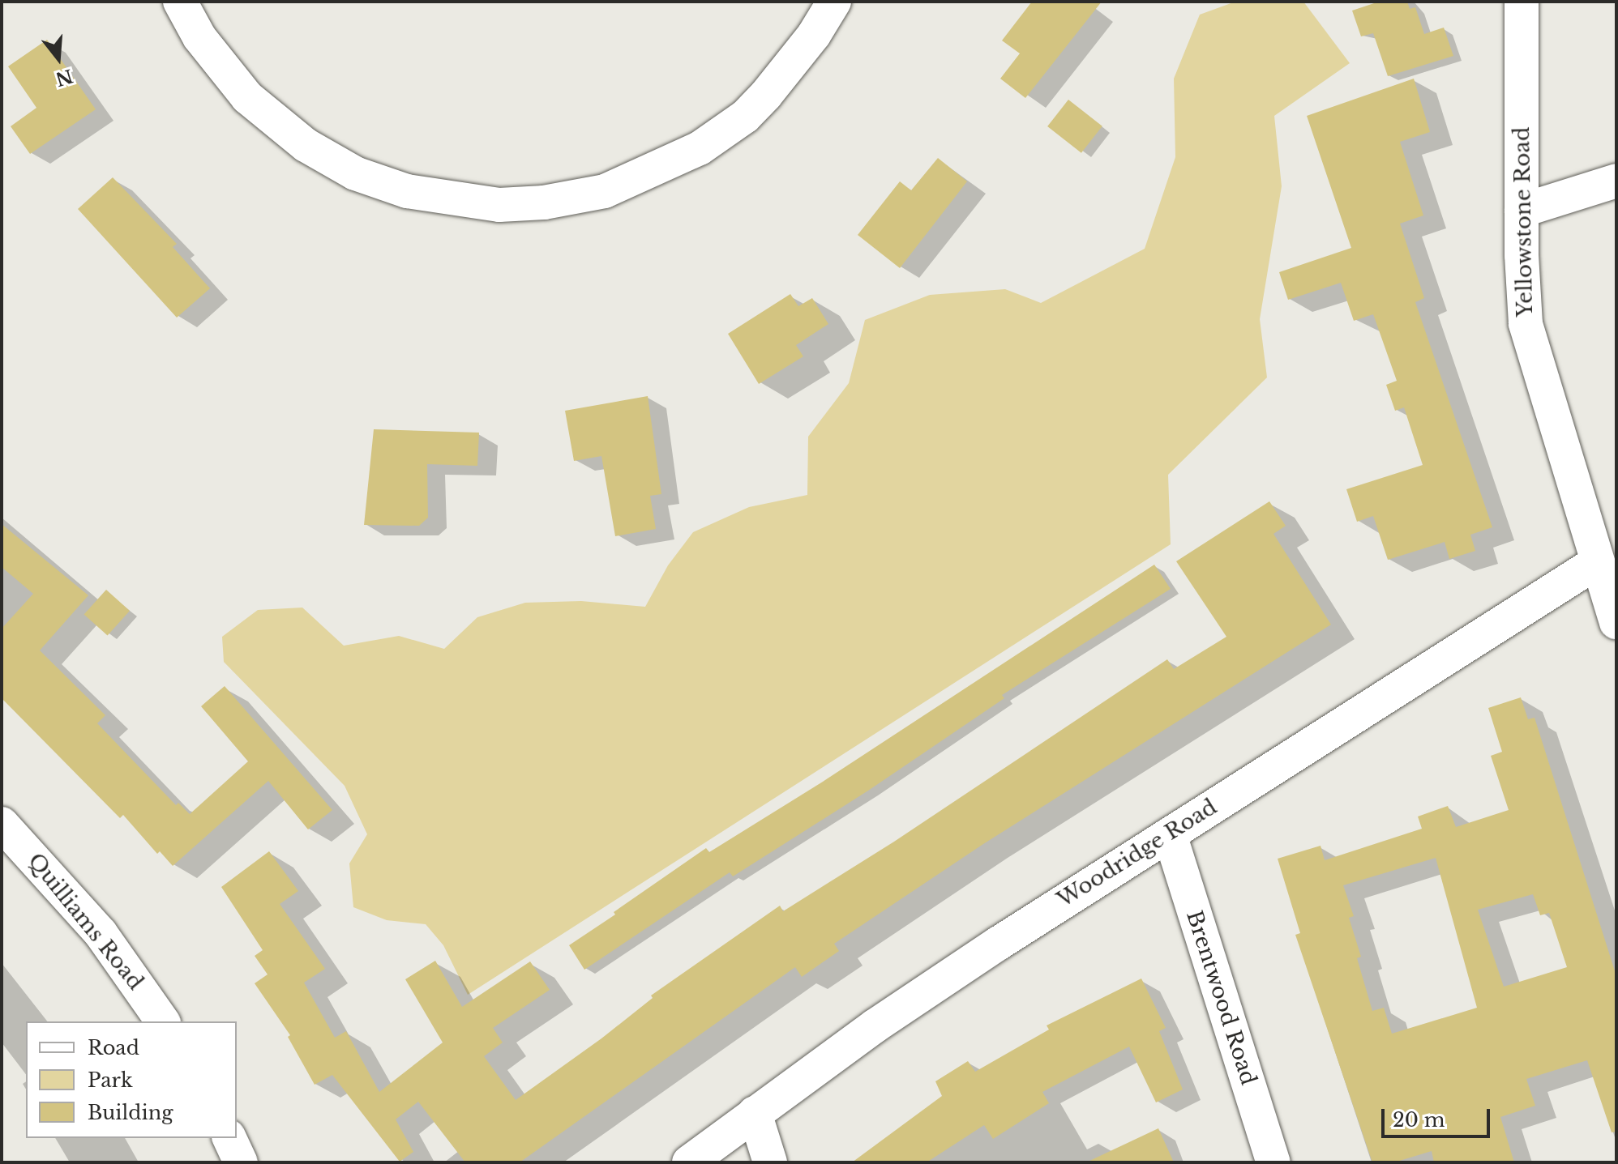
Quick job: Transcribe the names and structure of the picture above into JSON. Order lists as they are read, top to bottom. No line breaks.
{"streets":{"street":["Yellowstone Road","Woodridge Road","Quilliams Road","Brentwood Road"]},"crossings":[["Yellowstone Road","Woodridge Road"],["Woodridge Road","Brentwood Road"]],"legend":["Road","Park","Building"],"scale_bar":"20 m","north":"bottom"}
